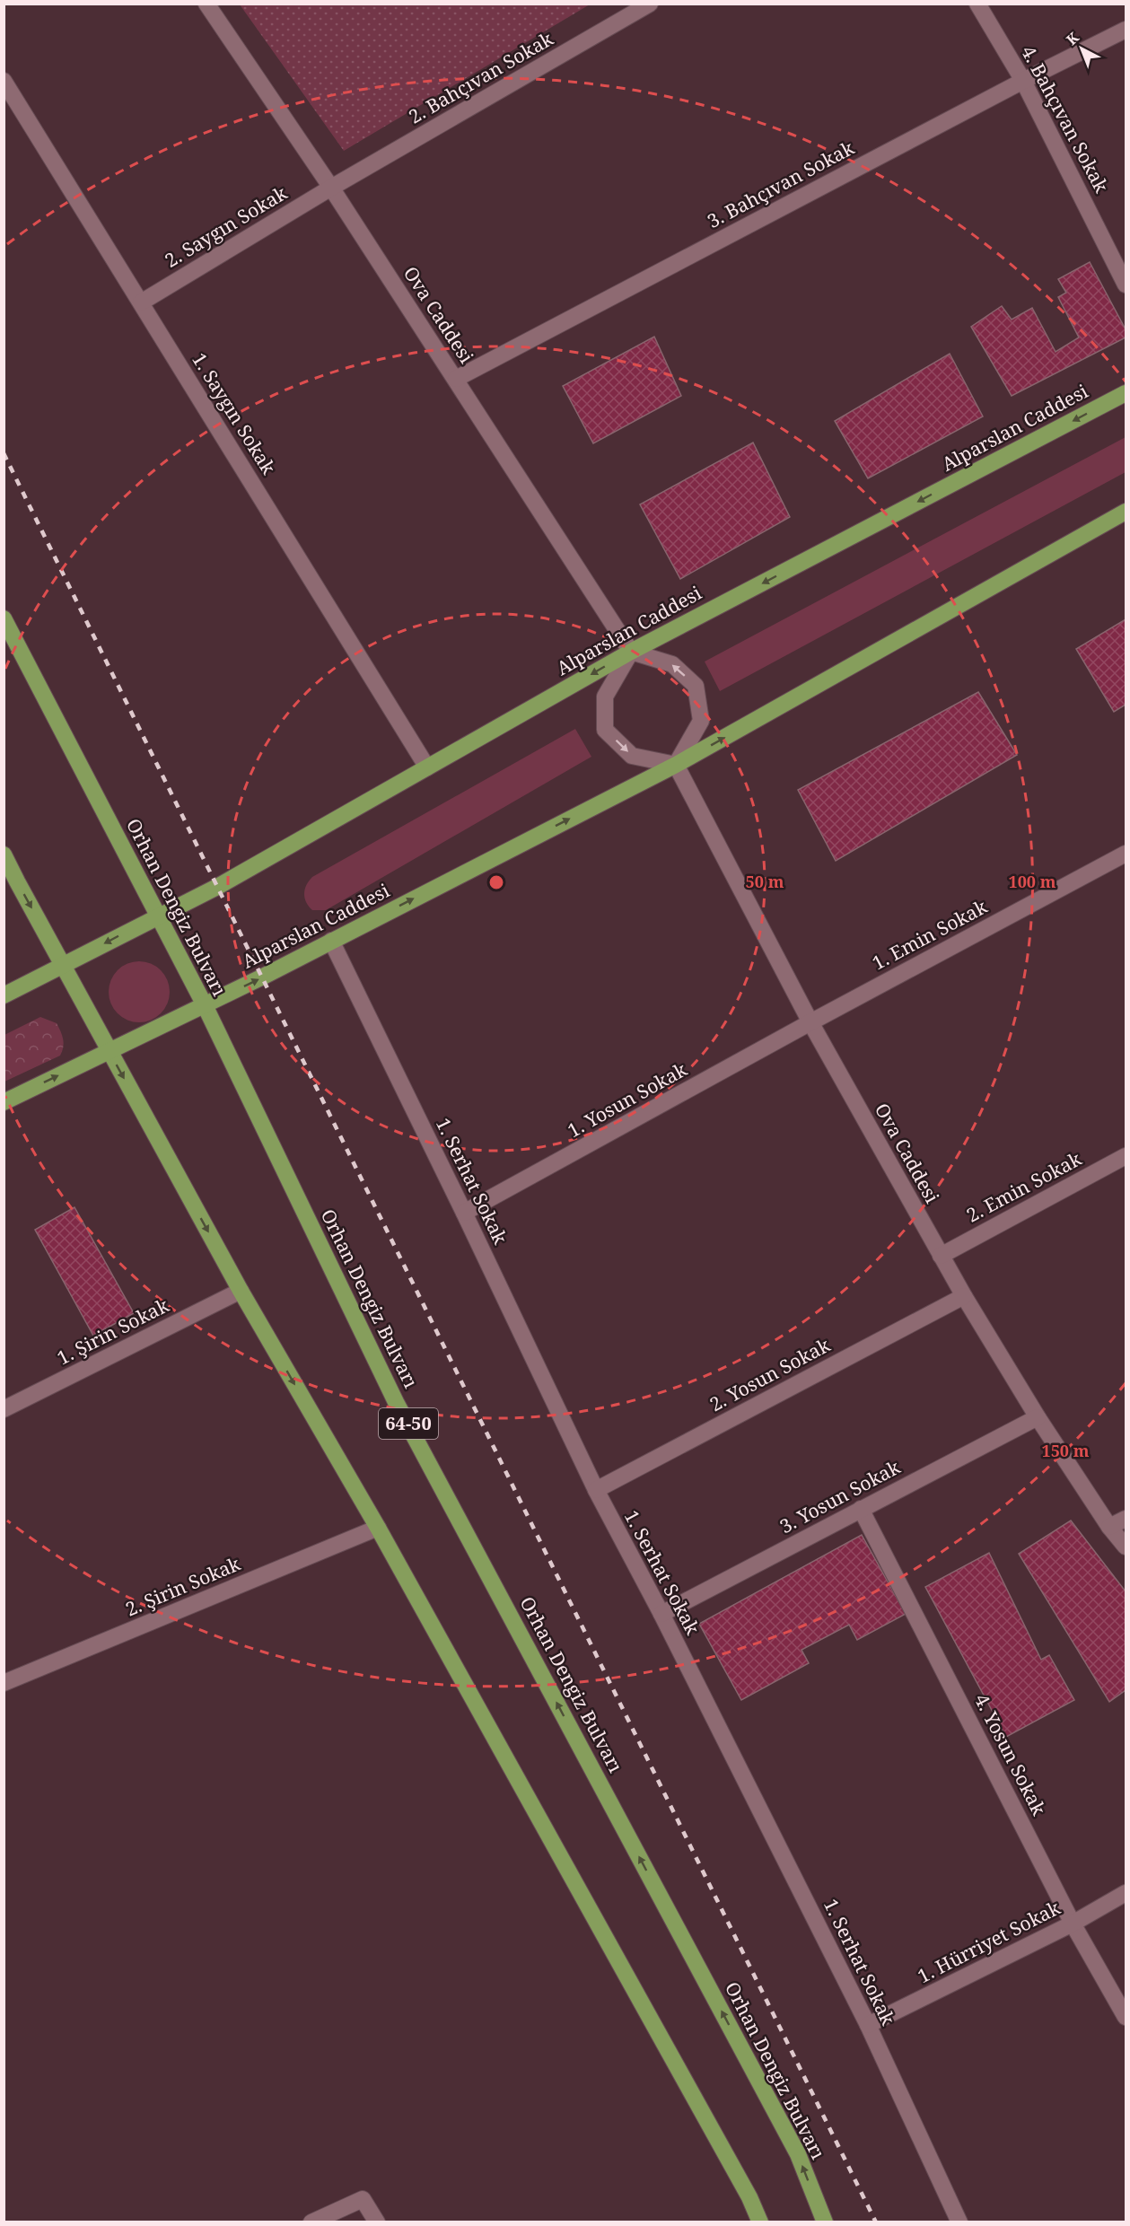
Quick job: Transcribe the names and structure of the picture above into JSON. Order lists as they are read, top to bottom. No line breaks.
{"streets":{"main road":["Alparslan Caddesi","Orhan Dengiz Bulvarı","64-50"],"street":["2. Bahçıvan Sokak","4. Bahçıvan Sokak","3. Bahçıvan Sokak","2. Saygın Sokak","Ova Caddesi","1. Saygın Sokak","1. Emin Sokak","1. Yosun Sokak","1. Serhat Sokak","2. Emin Sokak","1. Şirin Sokak","2. Yosun Sokak","3. Yosun Sokak","2. Şirin Sokak","4. Yosun Sokak","1. Hürriyet Sokak"]},"crossings":[["2. Bahçıvan Sokak","2. Saygın Sokak"],["2. Bahçıvan Sokak","Ova Caddesi"],["4. Bahçıvan Sokak","3. Bahçıvan Sokak"],["3. Bahçıvan Sokak","Ova Caddesi"],["2. Saygın Sokak","Ova Caddesi"],["2. Saygın Sokak","1. Saygın Sokak"],["Ova Caddesi","Alparslan Caddesi"],["Ova Caddesi","1. Emin Sokak"],["Ova Caddesi","1. Yosun Sokak"],["Ova Caddesi","2. Emin Sokak"],["Ova Caddesi","2. Yosun Sokak"],["Ova Caddesi","3. Yosun Sokak"],["1. Saygın Sokak","Alparslan Caddesi"],["Alparslan Caddesi","Orhan Dengiz Bulvarı"],["Alparslan Caddesi","1. Serhat Sokak"],["1. Emin Sokak","1. Yosun Sokak"],["1. Yosun Sokak","1. Serhat Sokak"],["1. Serhat Sokak","2. Yosun Sokak"],["1. Serhat Sokak","3. Yosun Sokak"],["1. Serhat Sokak","1. Hürriyet Sokak"],["3. Yosun Sokak","4. Yosun Sokak"],["4. Yosun Sokak","1. Hürriyet Sokak"]],"north":"top left","rings":["50 m","100 m","150 m"]}
